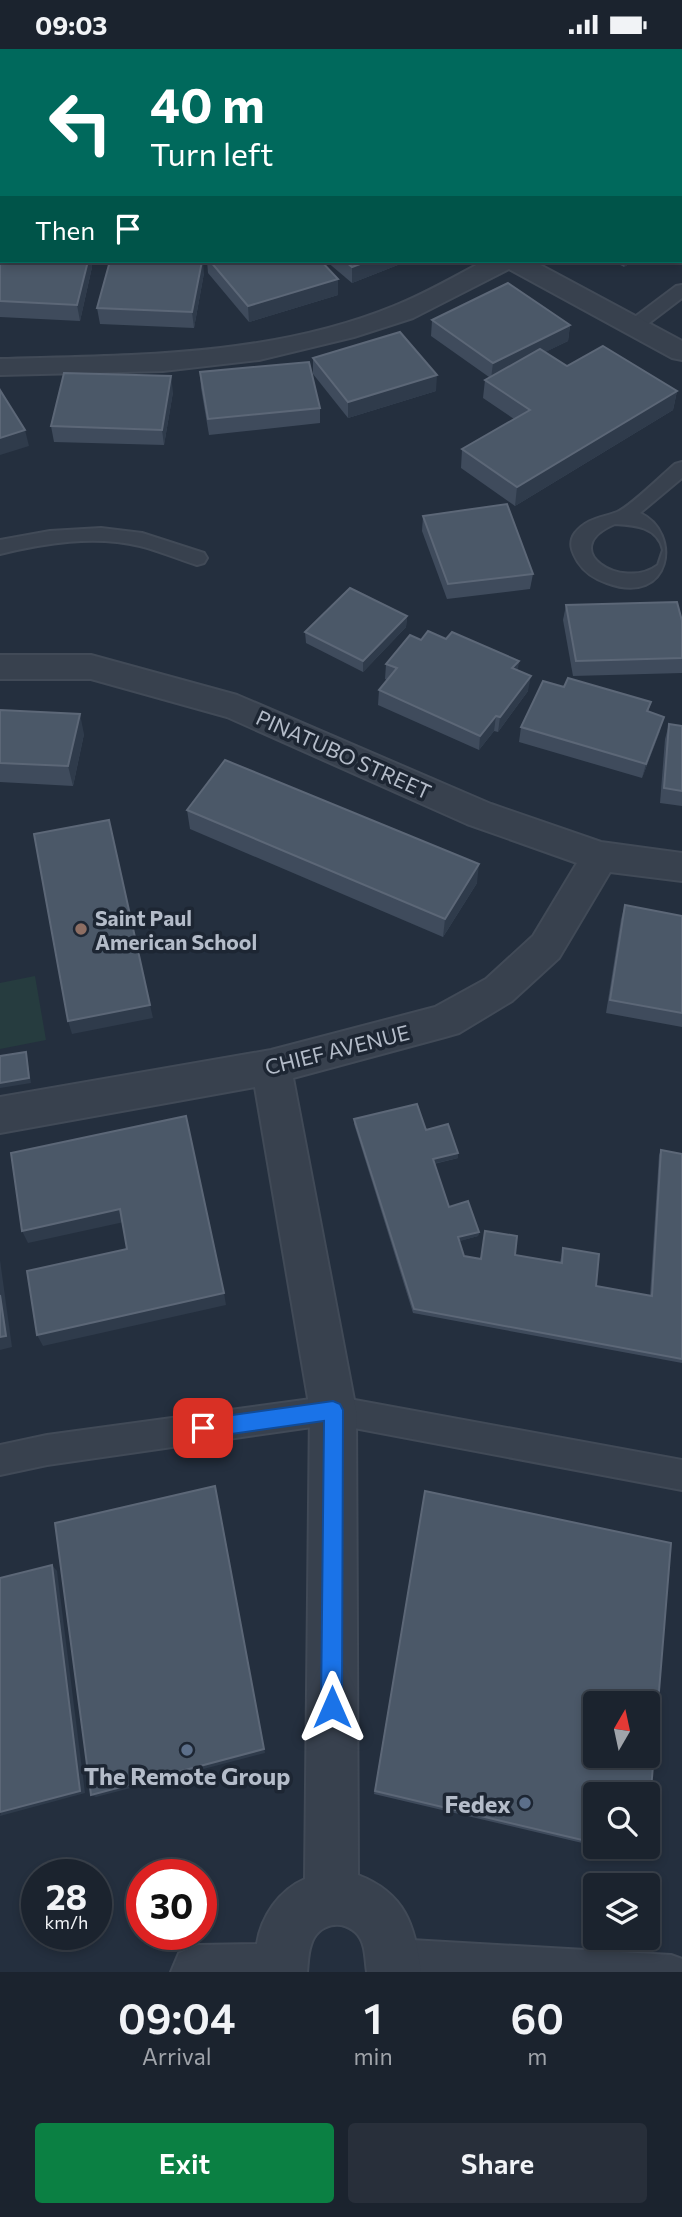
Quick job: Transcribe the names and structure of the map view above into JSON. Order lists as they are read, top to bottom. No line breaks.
{"streets":{"street":["PINATUBO STREET","CHIEF AVENUE"]},"crossings":[["PINATUBO STREET","CHIEF AVENUE"]],"places":["Saint Paul American School","The Remote Group","Fedex"],"north":"top","page":{"status":"09:03","turn":["40 m","Turn left"],"then":"Then","speed":"28 km/h","limit":"30","eta":["09:04","Arrival","1","min","60","m"],"buttons":["Exit","Share"]}}
